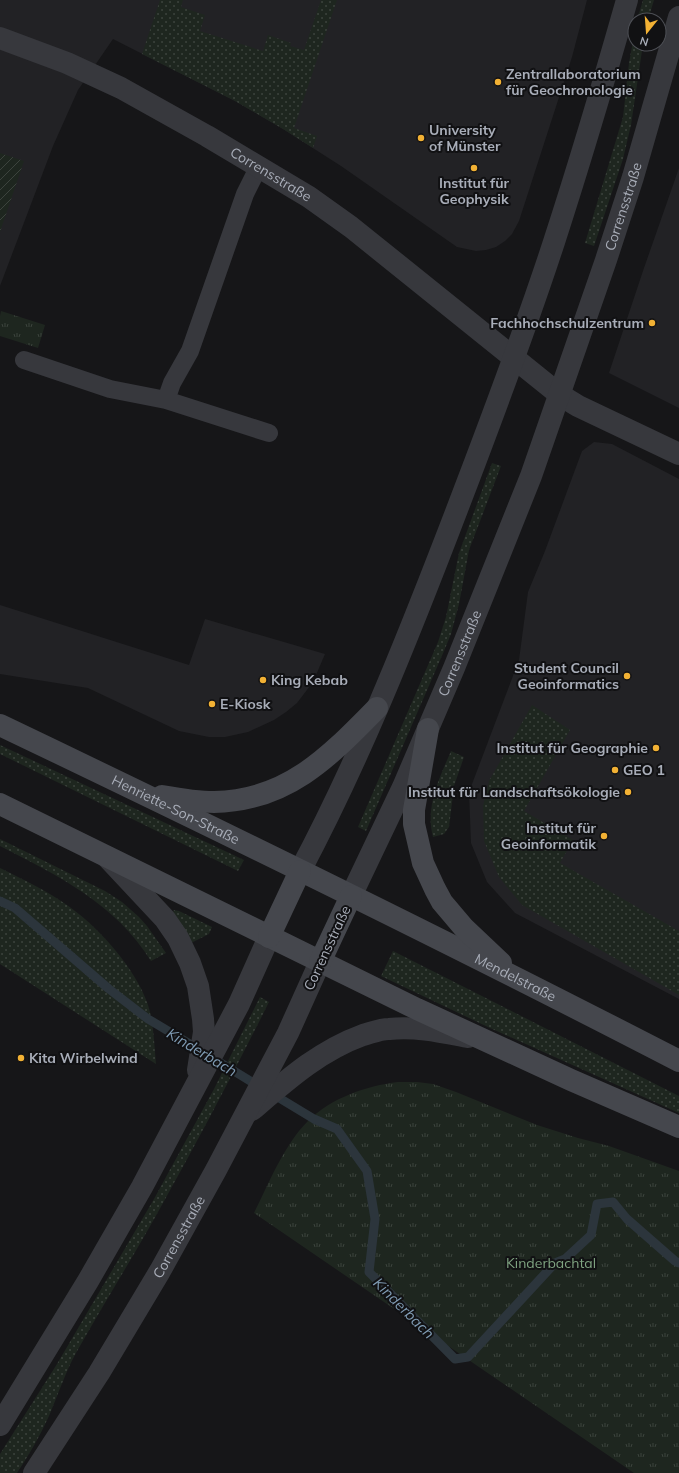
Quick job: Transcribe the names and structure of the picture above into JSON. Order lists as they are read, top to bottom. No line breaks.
{"streets":{"main road":["Corrensstraße","Henriette-Son-Straße","Mendelstraße"]},"crossings":[["Corrensstraße","Henriette-Son-Straße"],["Corrensstraße","Mendelstraße"],["Henriette-Son-Straße","Mendelstraße"]],"water":["Kinderbach"],"parks":["Kinderbachtal"],"places":["Zentrallaboratorium für Geochronologie","University of Münster","Institut für Geophysik","Fachhochschulzentrum","Student Council Geoinformatics","King Kebab","E-Kiosk","Institut für Geographie","GEO 1","Institut für Landschaftsökologie","Institut für Geoinformatik","Kita Wirbelwind"],"north":"bottom"}
